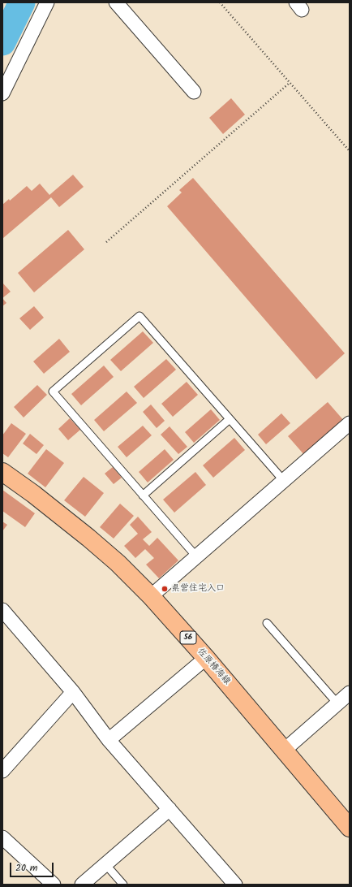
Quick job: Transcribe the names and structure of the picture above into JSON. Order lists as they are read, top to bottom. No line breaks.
{"streets":{"main road":["56","佐原椿海線"]},"places":["県営住宅入口"],"scale_bar":"20 m"}
